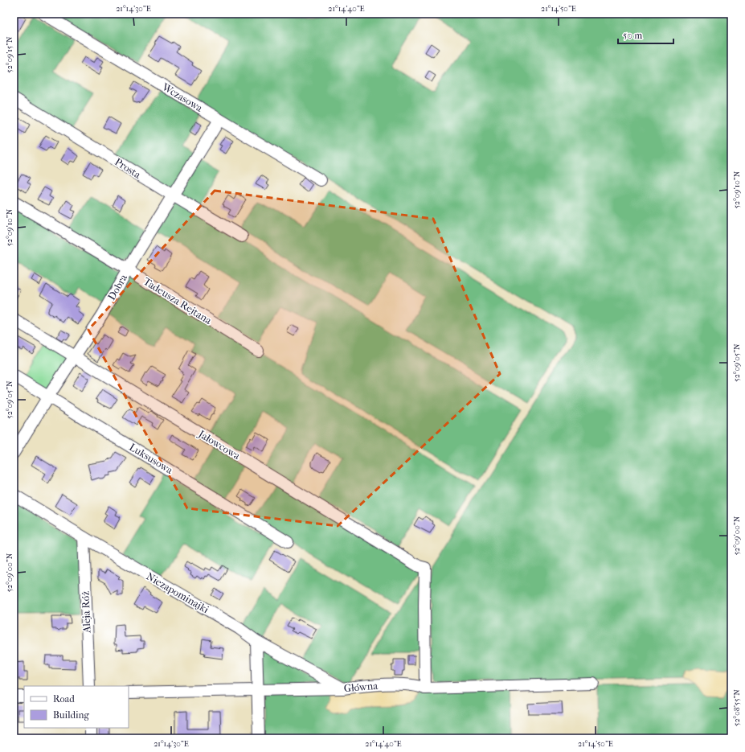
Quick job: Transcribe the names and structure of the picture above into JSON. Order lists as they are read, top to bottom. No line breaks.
{"streets":{"street":["Wczasowa","Prosta","Dobra","Tadeusza Rejtana","Jałowcowa","Luksusowa","Niezapominajki","Aleja Róż","Główna"]},"crossings":[["Wczasowa","Dobra"],["Prosta","Dobra"],["Dobra","Tadeusza Rejtana"],["Dobra","Jałowcowa"],["Dobra","Luksusowa"],["Jałowcowa","Główna"],["Niezapominajki","Aleja Róż"],["Niezapominajki","Główna"]],"legend":["Road","Building"],"scale_bar":"50 m","coordinates":["21°14'30\"E","21°14'40\"E","21°14'50\"E","52°09'15\"N","52°09'10\"N","52°09'05\"N","52°09'00\"N","52°08'55\"N"]}
